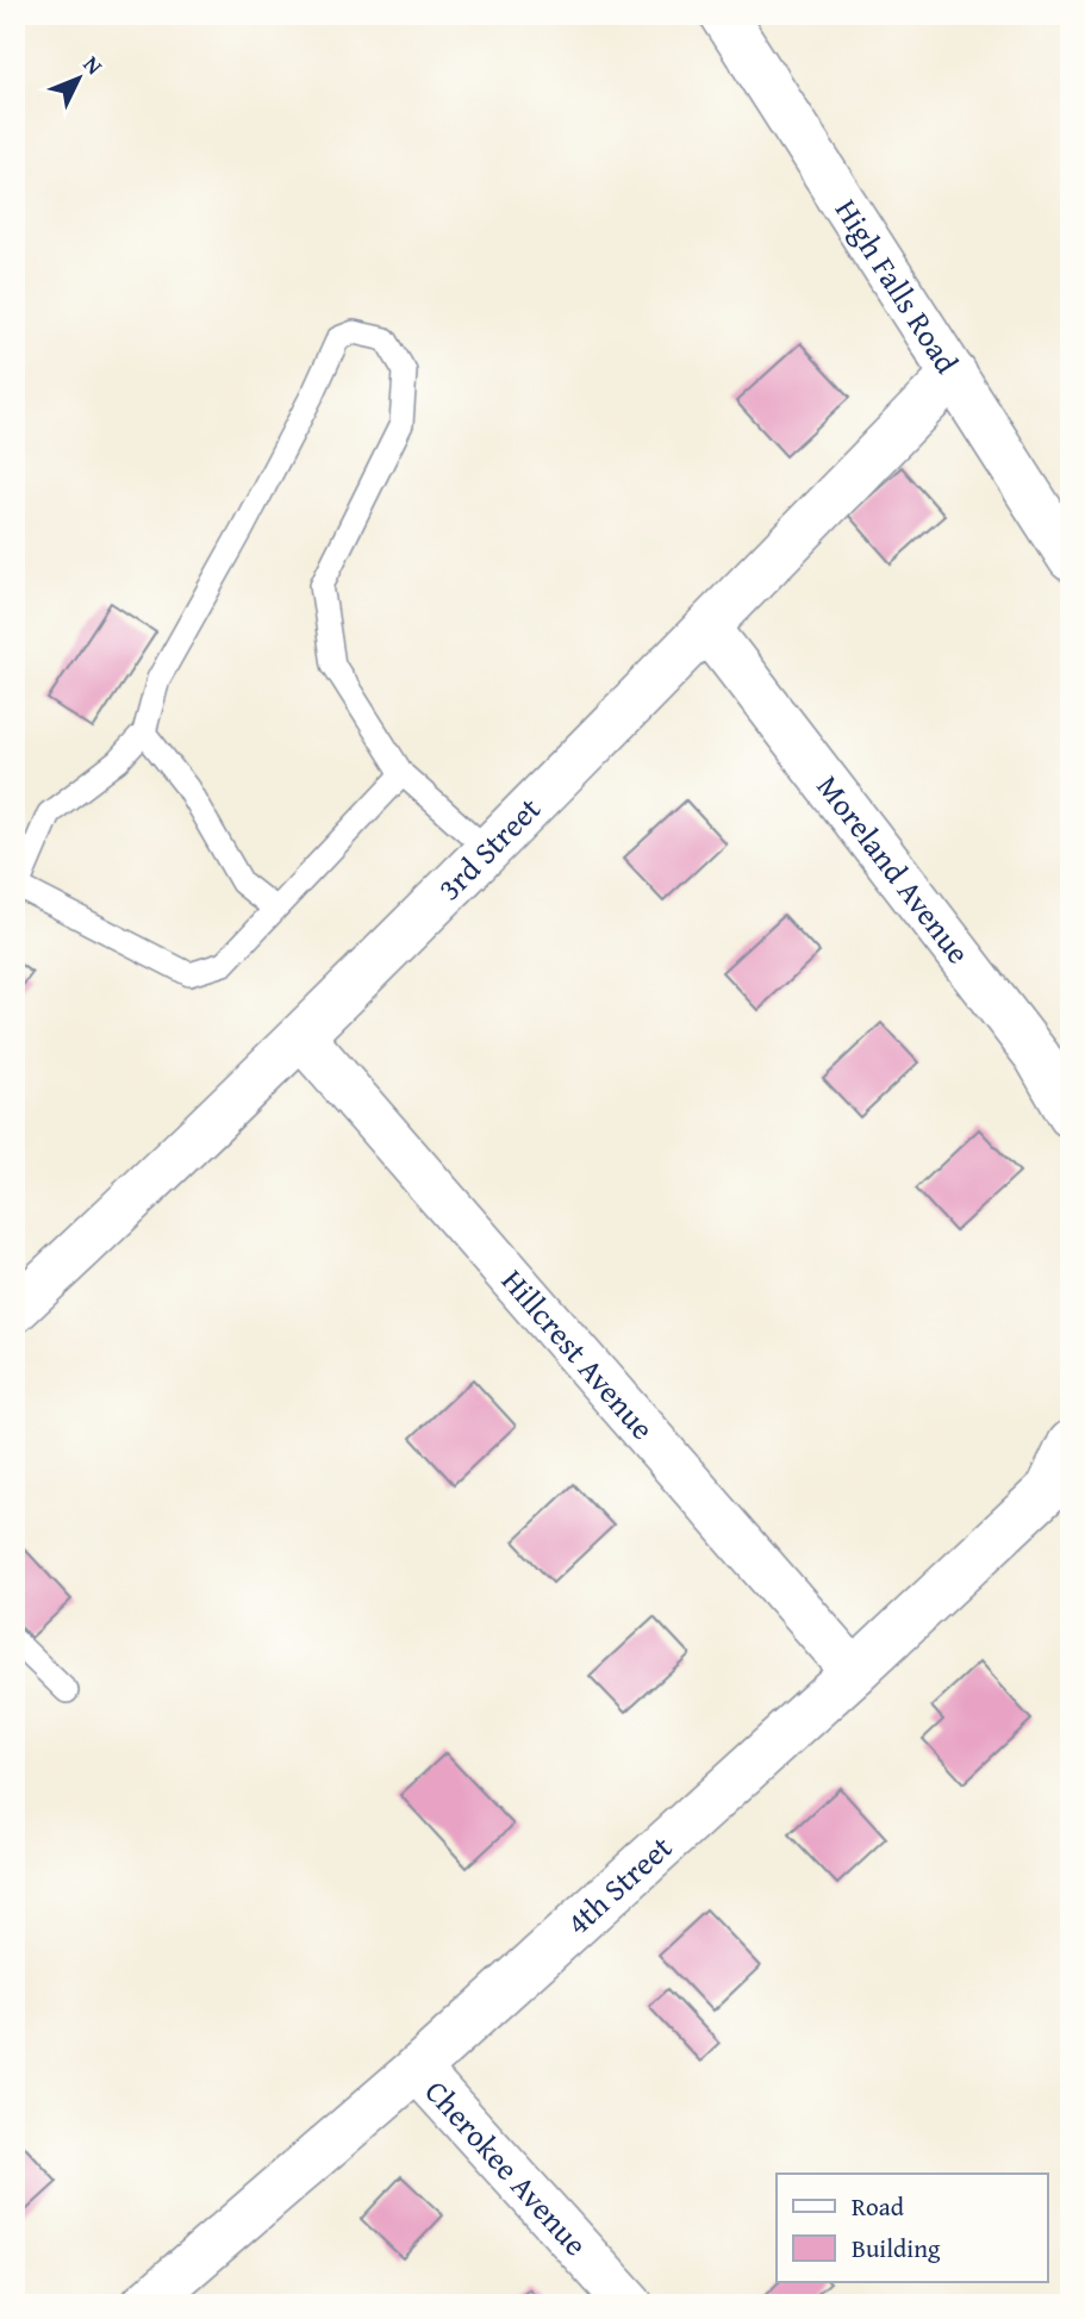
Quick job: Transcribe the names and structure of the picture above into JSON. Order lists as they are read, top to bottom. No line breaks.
{"streets":{"street":["High Falls Road","3rd Street","Moreland Avenue","Hillcrest Avenue","4th Street","Cherokee Avenue"]},"crossings":[["High Falls Road","3rd Street"],["3rd Street","Moreland Avenue"],["3rd Street","Hillcrest Avenue"],["Hillcrest Avenue","4th Street"],["4th Street","Cherokee Avenue"]],"legend":["Road","Building"],"north":"top right"}
